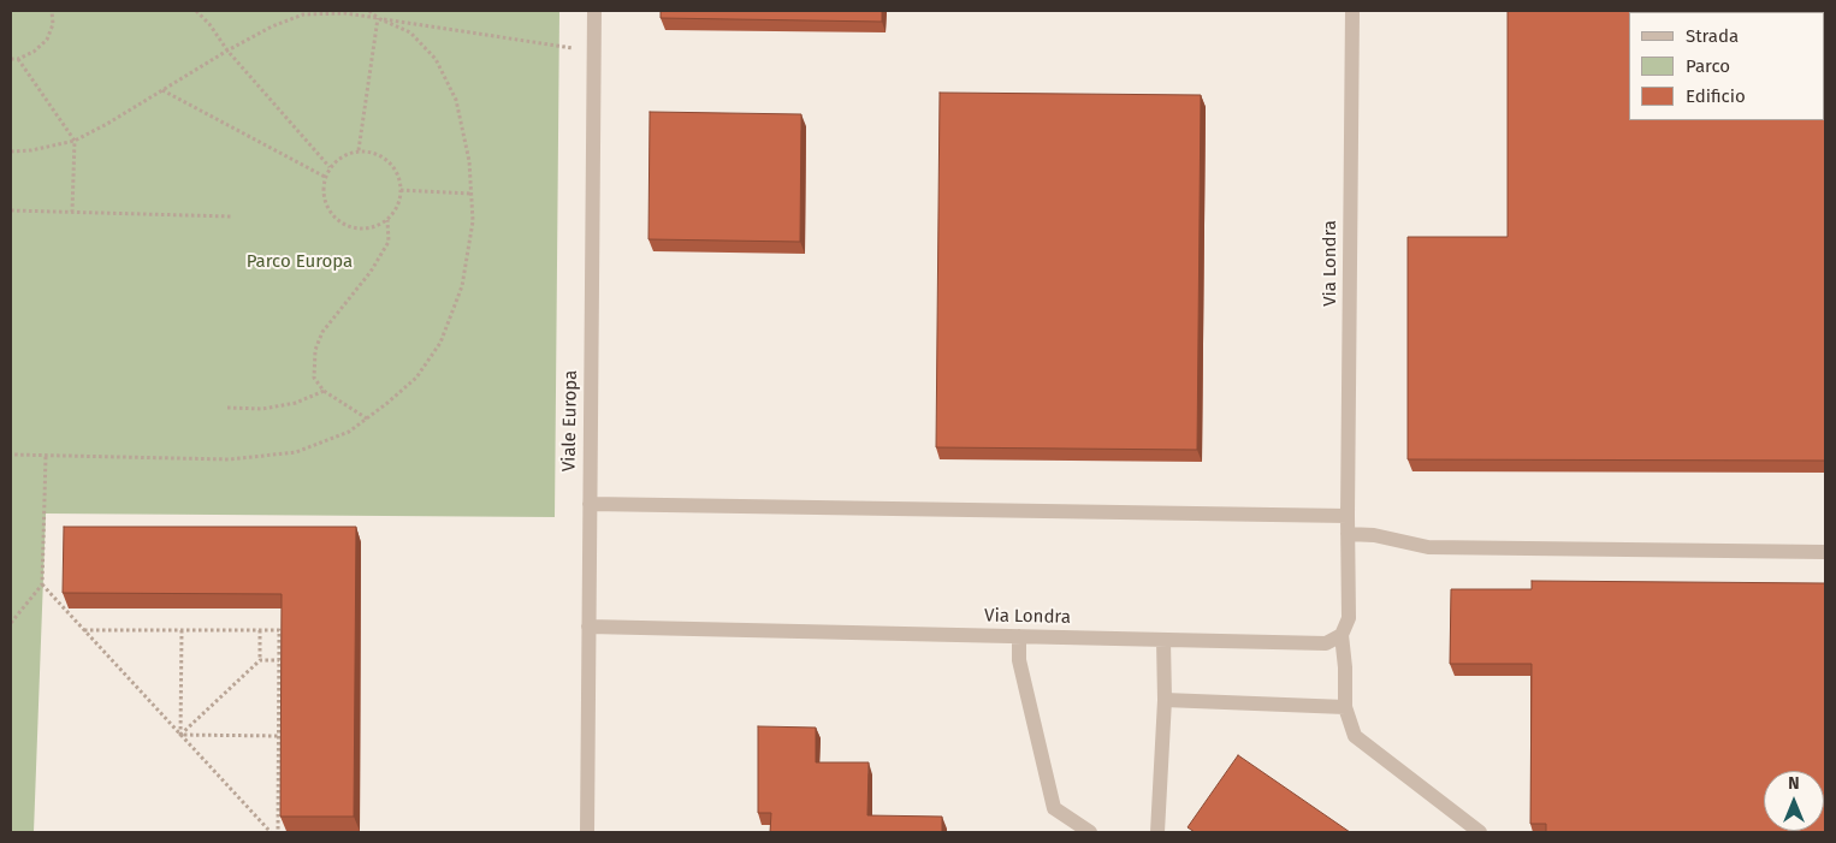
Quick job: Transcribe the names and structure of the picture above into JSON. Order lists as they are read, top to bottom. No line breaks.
{"streets":{"street":["Via Londra","Viale Europa"]},"crossings":[["Via Londra","Viale Europa"]],"parks":["Parco Europa"],"legend":["Strada","Parco","Edificio"],"north":"top"}
